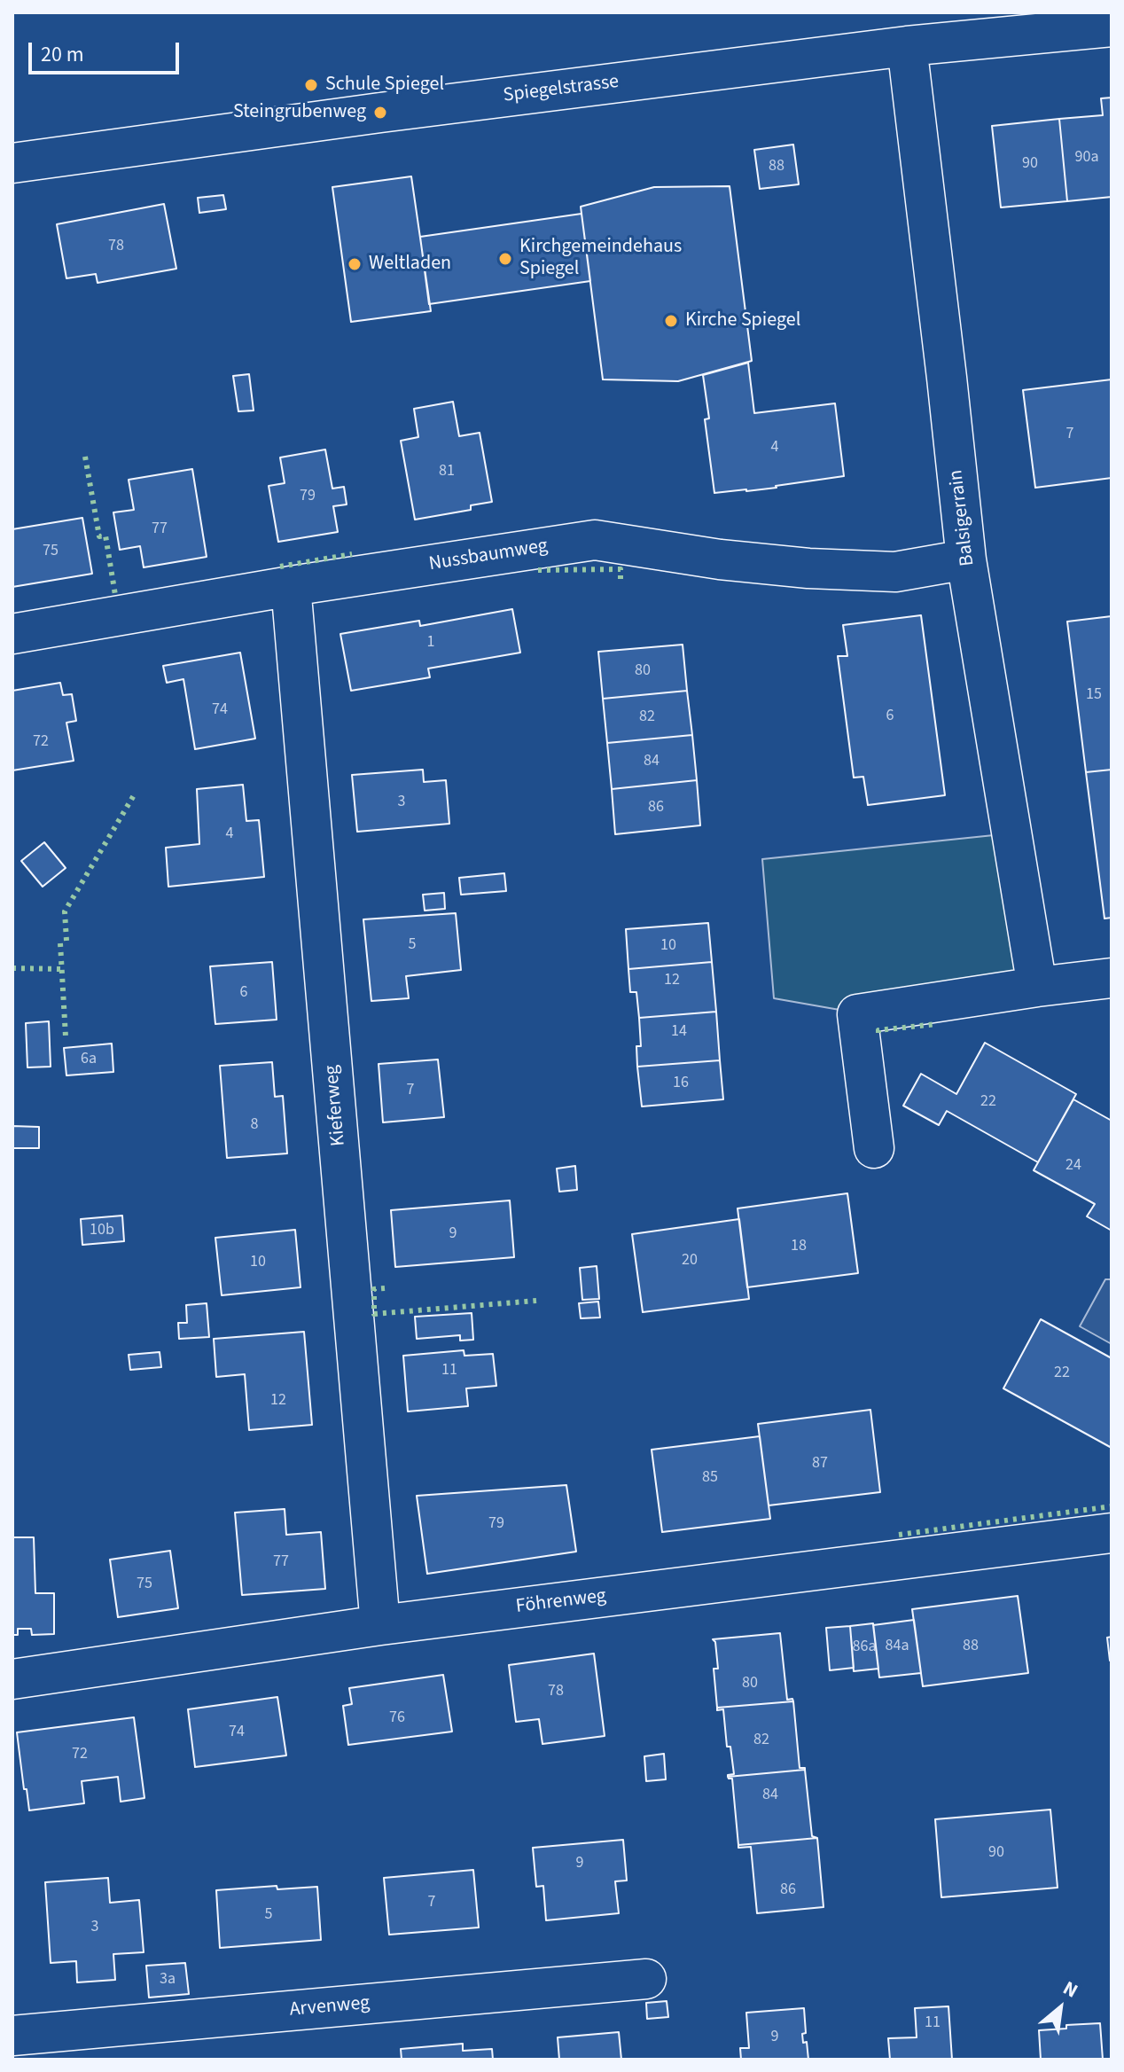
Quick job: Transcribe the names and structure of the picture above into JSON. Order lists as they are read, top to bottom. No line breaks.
{"streets":{"street":["Spiegelstrasse","Balsigerrain","Nussbaumweg","Kieferweg","Föhrenweg","Arvenweg"]},"crossings":[["Spiegelstrasse","Balsigerrain"],["Balsigerrain","Nussbaumweg"],["Nussbaumweg","Kieferweg"],["Kieferweg","Föhrenweg"]],"places":["Schule Spiegel","Steingrubenweg","Kirchgemeindehaus Spiegel","Weltladen","Kirche Spiegel"],"house_numbers":["90a","90","88","78","7","4","81","79","77","75","1","80","15","74","6","82","72","84","3","86","4","5","10","12","6","14","6a","16","7","22","8","24","10b","9","18","20","10","11","22","12","87","85","79","77","75","84a","88","86a","80","78","76","74","82","72","84","90","9","86","7","5","3","3a","11","9"],"scale_bar":"20 m","north":"top right"}
